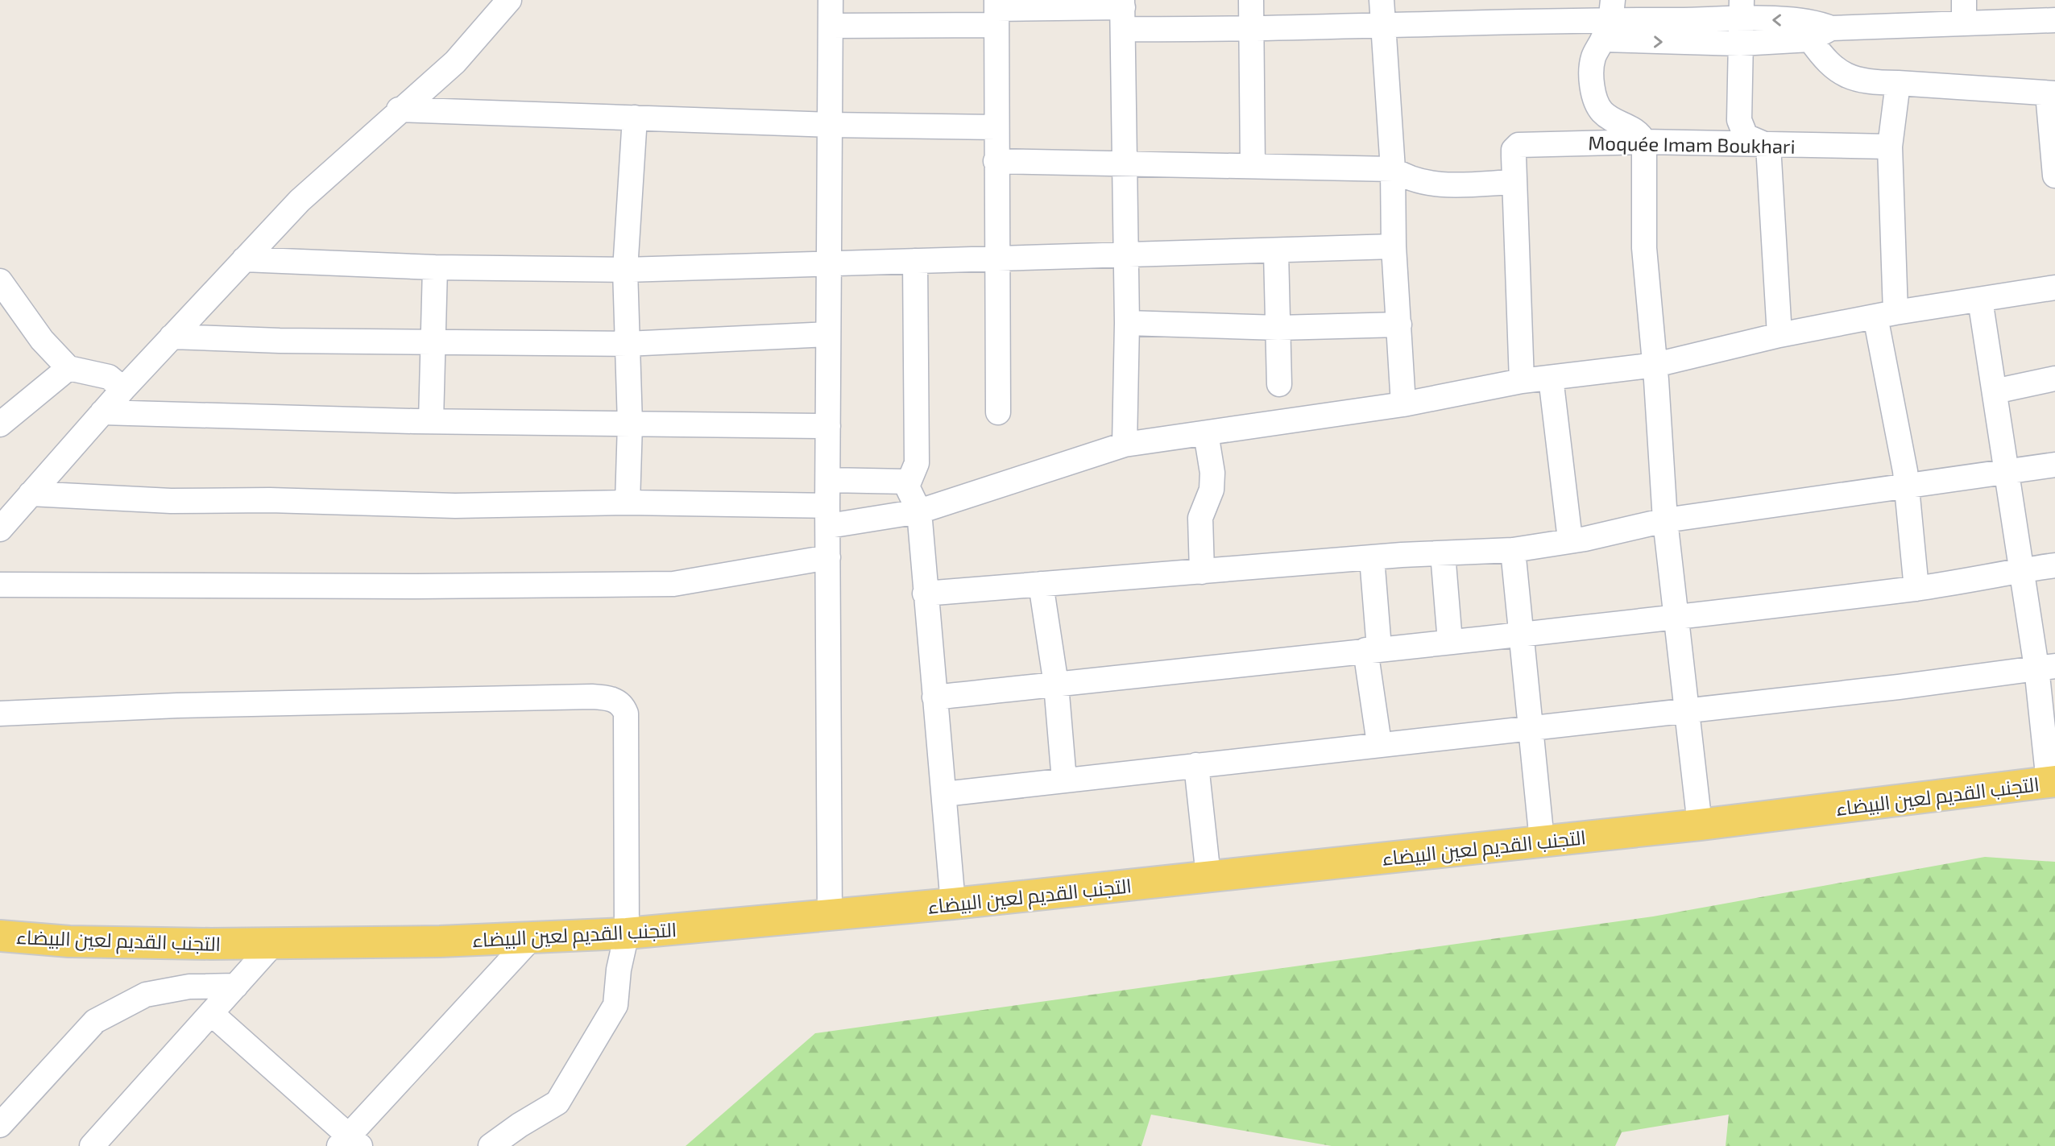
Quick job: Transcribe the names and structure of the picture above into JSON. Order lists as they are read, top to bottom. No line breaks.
{"streets":{"main road":["التجنب القديم لعين البيضاء"],"street":["Moquée Imam Boukhari"]}}
